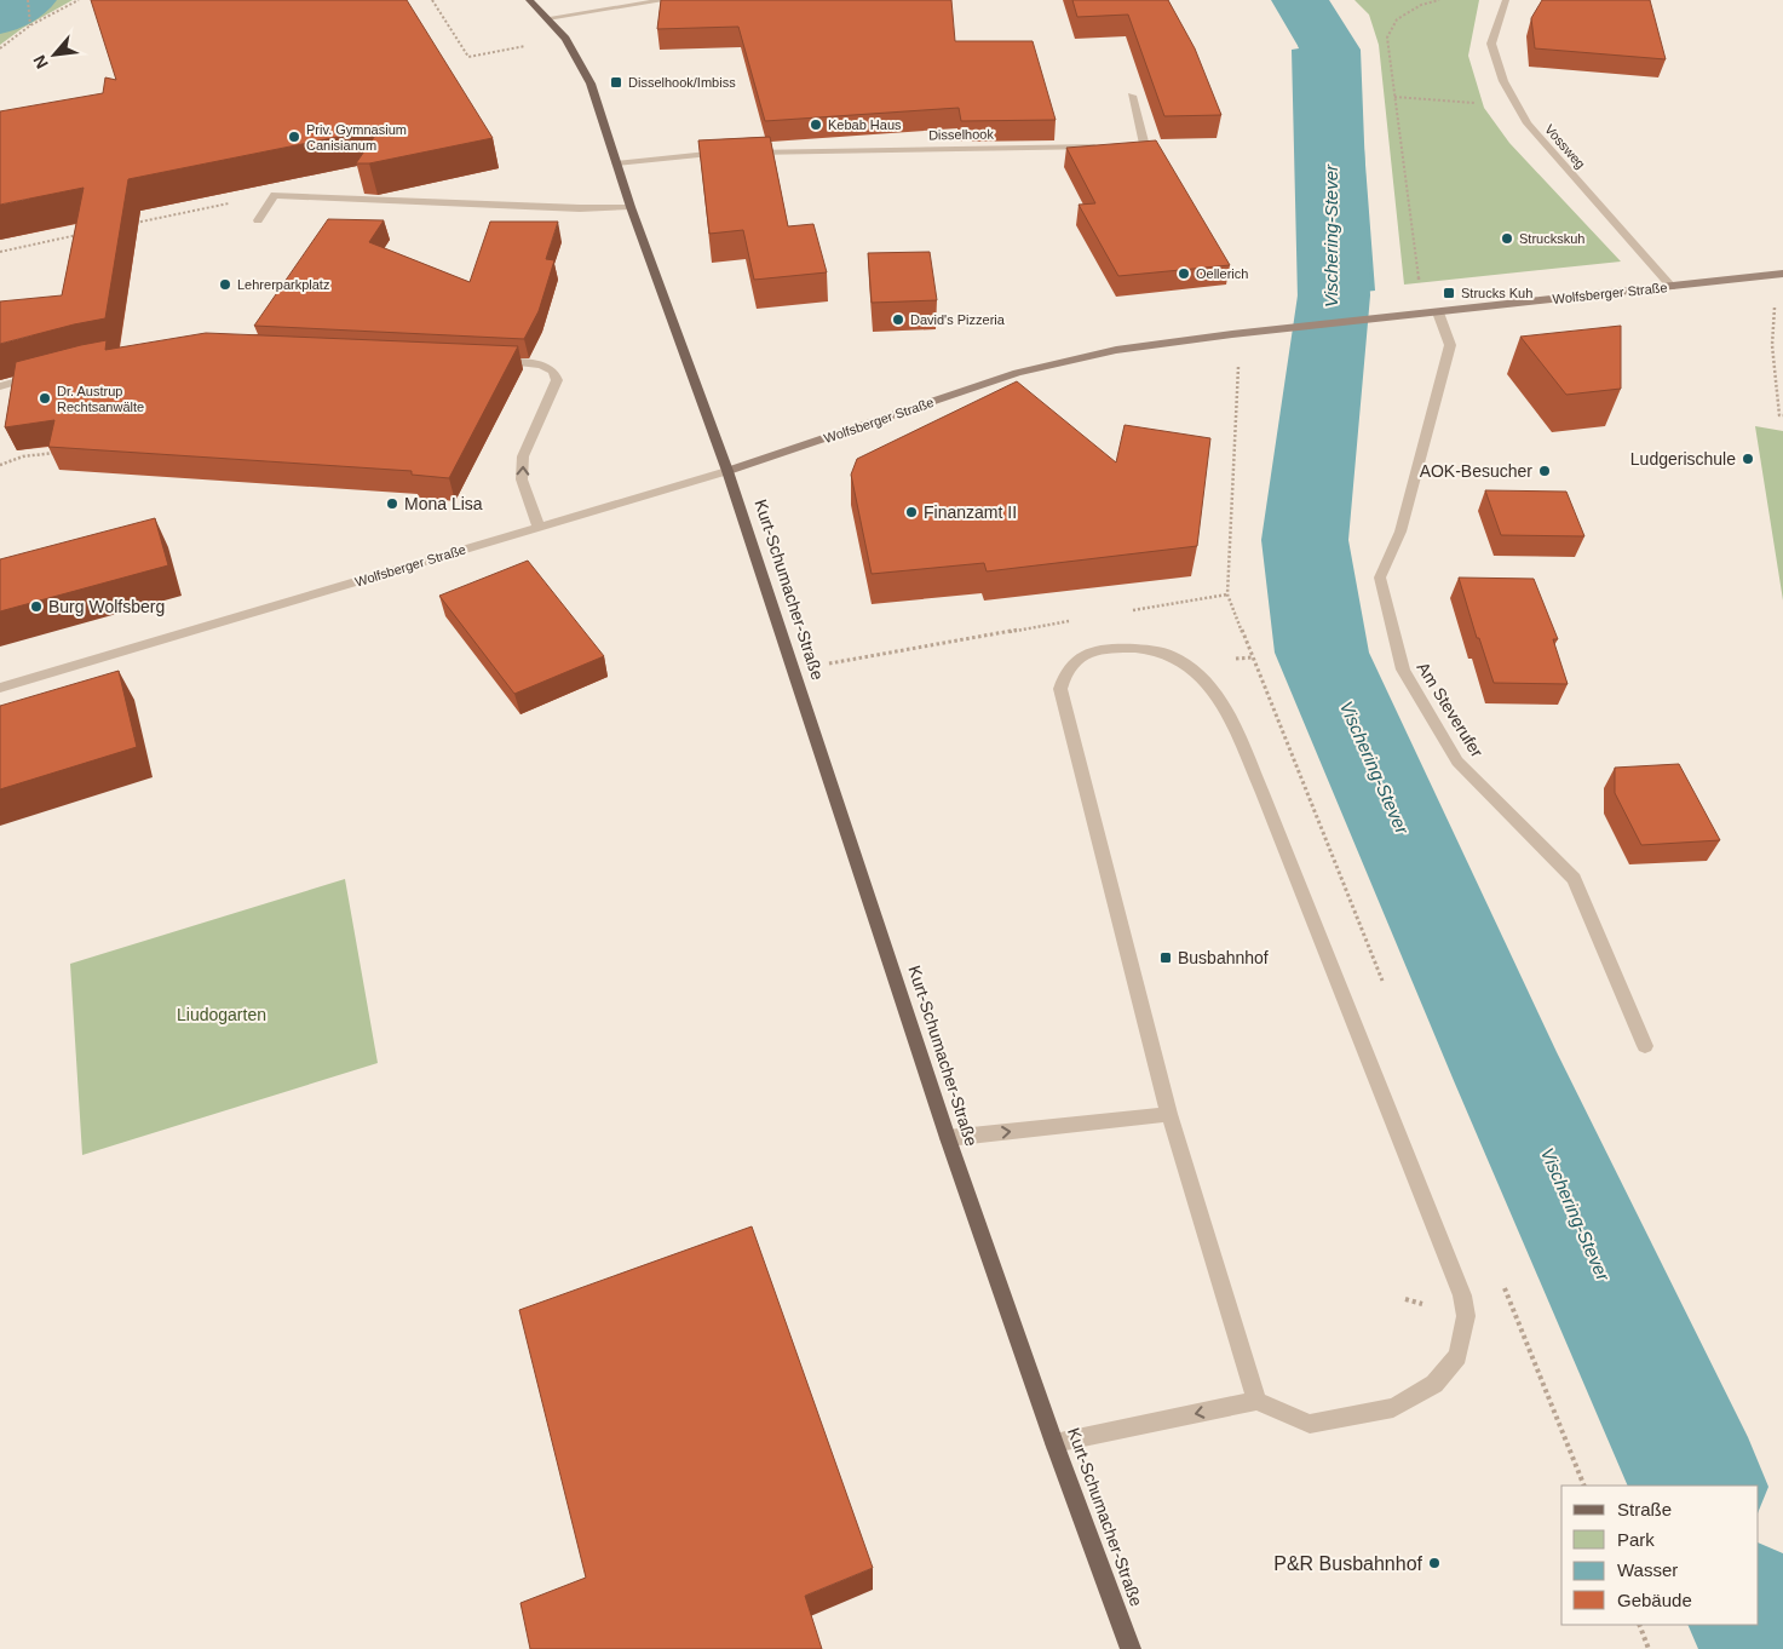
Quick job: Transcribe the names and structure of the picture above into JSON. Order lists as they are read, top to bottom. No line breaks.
{"streets":{"main road":["Wolfsberger Straße","Kurt-Schumacher-Straße"],"street":["Disselhook","Vossweg","Am Steverufer"]},"crossings":[["Vossweg","Wolfsberger Straße"],["Wolfsberger Straße","Kurt-Schumacher-Straße"],["Wolfsberger Straße","Am Steverufer"]],"water":["Vischering-Stever"],"parks":["Liudogarten"],"places":{"transit":["Disselhook/Imbiss","Strucks Kuh","Busbahnhof"],"other":["Kebab Haus","Priv. Gymnasium Canisianum","Struckskuh","Oellerich","Lehrerparkplatz","David's Pizzeria","Dr. Austrup Rechtsanwälte","Ludgerischule","AOK-Besucher","Mona Lisa","Finanzamt II","Burg Wolfsberg","P&R Busbahnhof"]},"legend":["Straße","Park","Wasser","Gebäude"],"north":"bottom left"}
